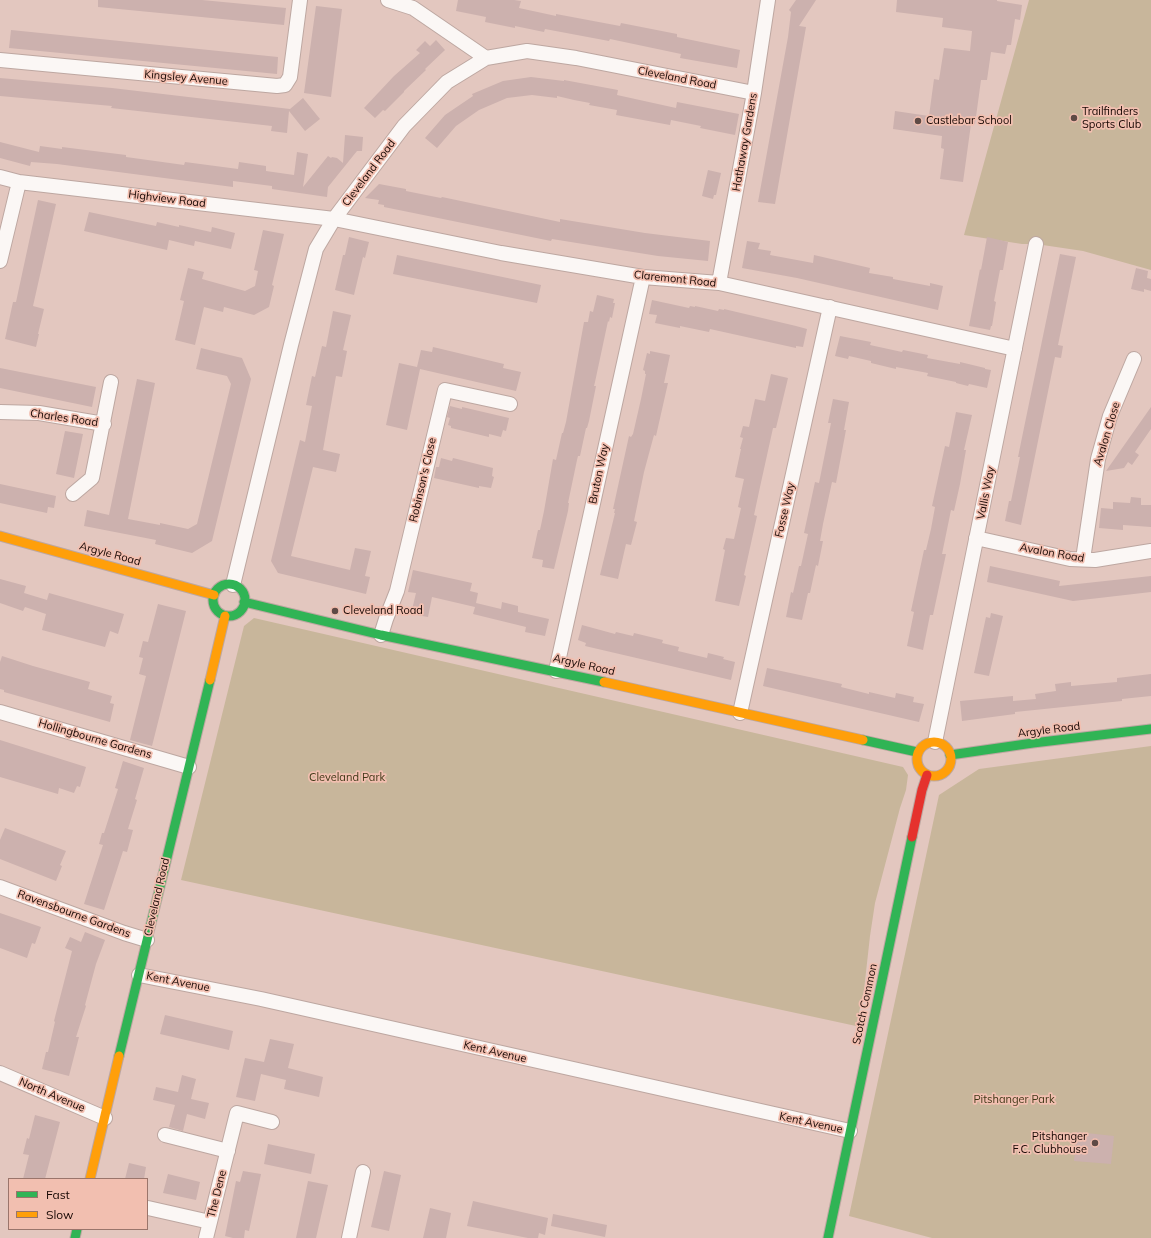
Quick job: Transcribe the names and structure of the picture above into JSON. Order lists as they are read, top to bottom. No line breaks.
{"streets":{"main road":["Cleveland Road","Argyle Road","Scotch Common"],"street":["Kingsley Avenue","Hathaway Gardens","Highview Road","Claremont Road","Charles Road","Avalon Close","Bruton Way","Robinson's Close","Vallis Way","Fosse Way","Avalon Road","Hollingbourne Gardens","Ravensbourne Gardens","Kent Avenue","North Avenue","The Dene"]},"crossings":[["Cleveland Road","Hathaway Gardens"],["Cleveland Road","Highview Road"],["Cleveland Road","Claremont Road"],["Cleveland Road","Argyle Road"],["Cleveland Road","Hollingbourne Gardens"],["Cleveland Road","Ravensbourne Gardens"],["Cleveland Road","Kent Avenue"],["Cleveland Road","North Avenue"],["Hathaway Gardens","Claremont Road"],["Highview Road","Claremont Road"],["Claremont Road","Bruton Way"],["Claremont Road","Vallis Way"],["Claremont Road","Fosse Way"],["Avalon Close","Avalon Road"],["Bruton Way","Argyle Road"],["Robinson's Close","Argyle Road"],["Vallis Way","Avalon Road"],["Vallis Way","Argyle Road"],["Vallis Way","Scotch Common"],["Fosse Way","Argyle Road"],["Argyle Road","Scotch Common"],["Kent Avenue","Scotch Common"]],"parks":["Cleveland Park","Pitshanger Park"],"places":["Trailfinders Sports Club","Castlebar School","Cleveland Road","Pitshanger F.C. Clubhouse"],"legend":["Fast","Slow"]}
